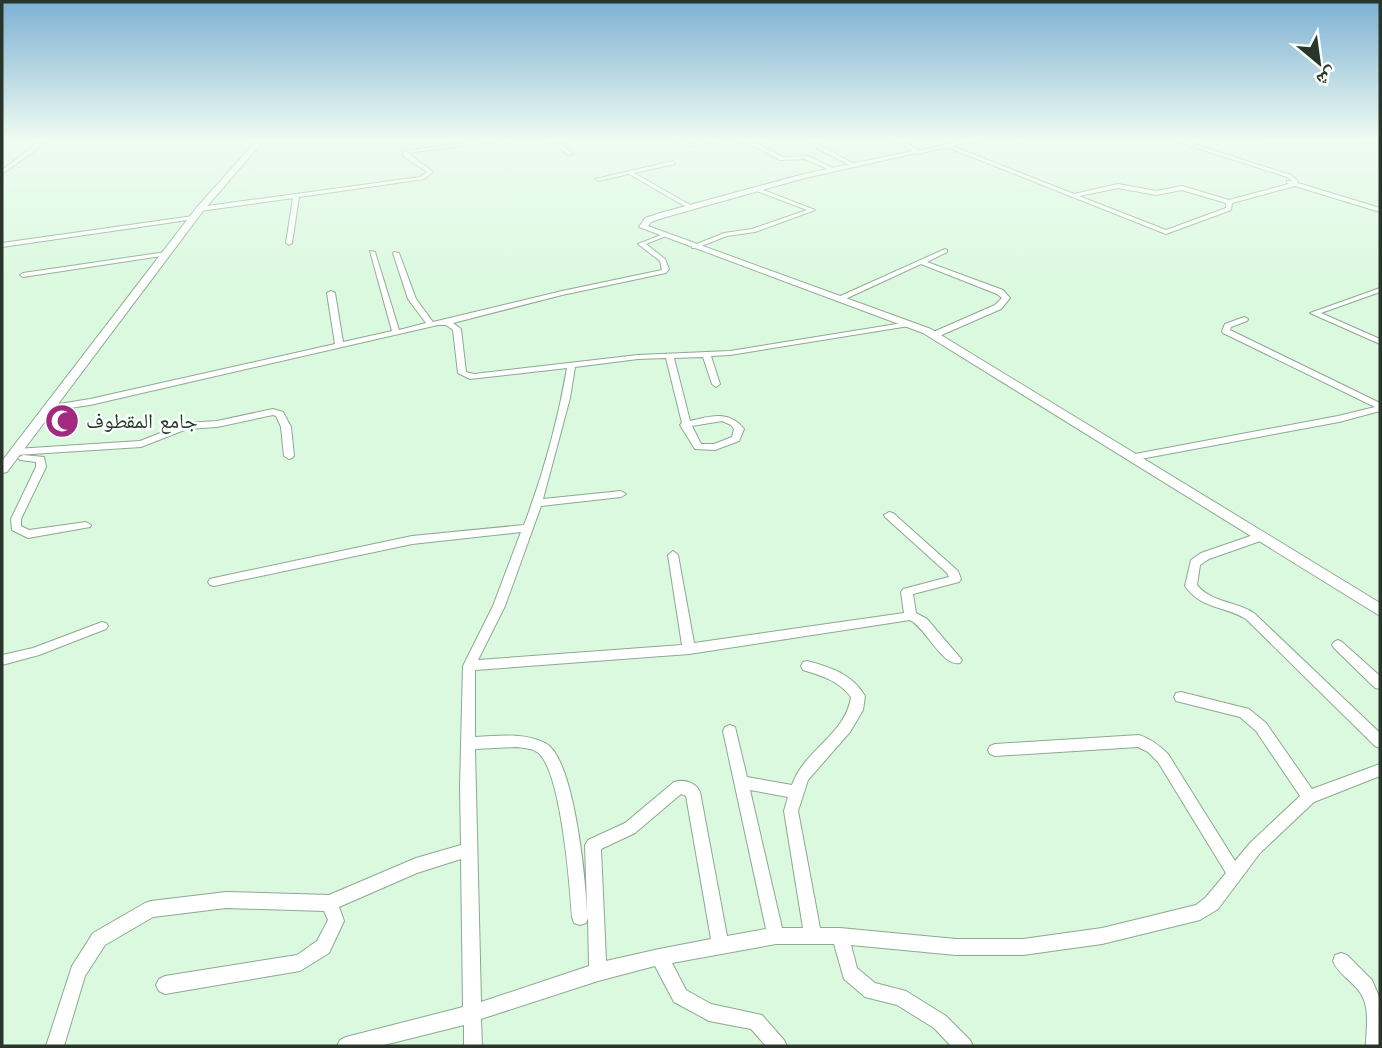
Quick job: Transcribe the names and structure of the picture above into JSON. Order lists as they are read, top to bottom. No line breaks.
{"places":{"mosque":["جامع المقطوف"]},"north":"bottom right"}
